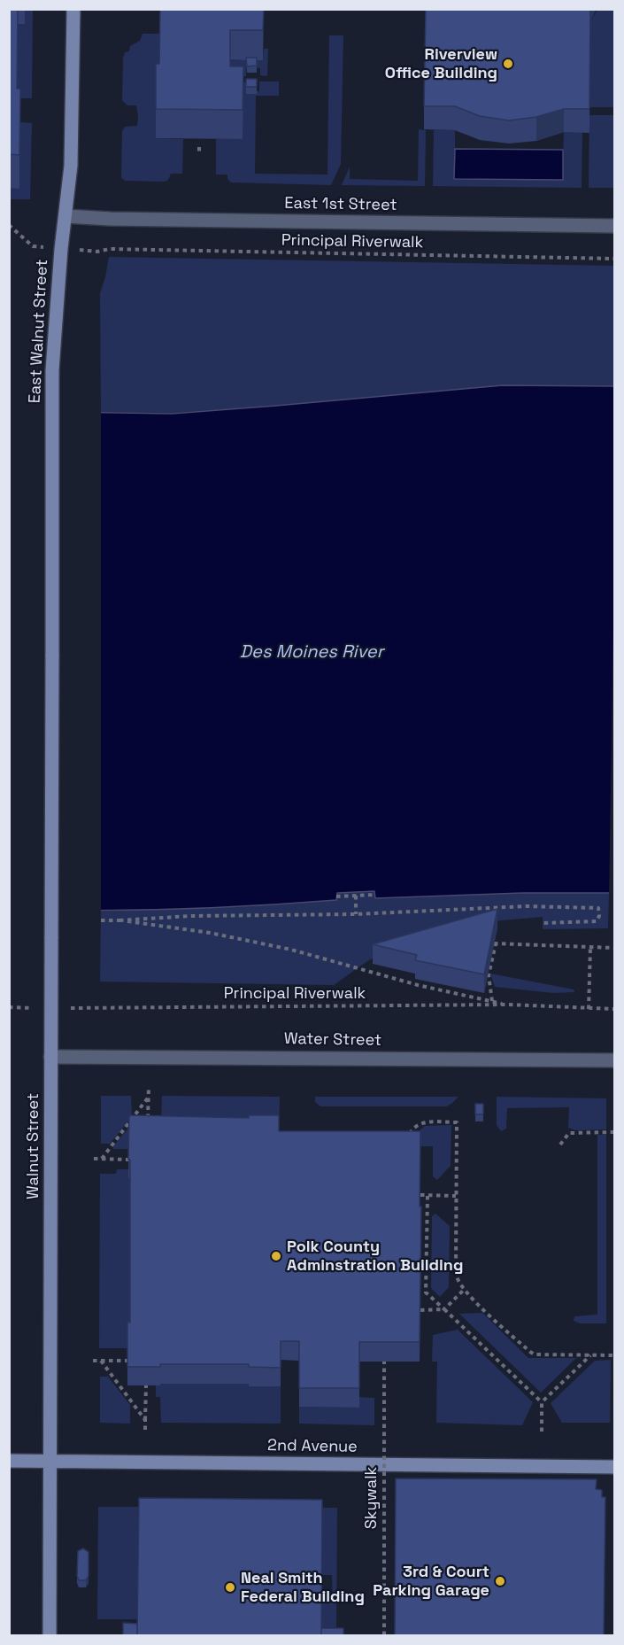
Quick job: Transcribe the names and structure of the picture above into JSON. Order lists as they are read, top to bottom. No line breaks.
{"streets":{"street":["East 1st Street","East Walnut Street","Water Street","Walnut Street","2nd Avenue"],"path":["Principal Riverwalk","Skywalk"]},"crossings":[["East 1st Street","East Walnut Street"],["East Walnut Street","Walnut Street"],["Water Street","Walnut Street"],["Walnut Street","2nd Avenue"]],"water":["Des Moines River"],"places":["Riverview Office Building","Polk County Adminstration Building","3rd & Court Parking Garage","Neal Smith Federal Building"]}
